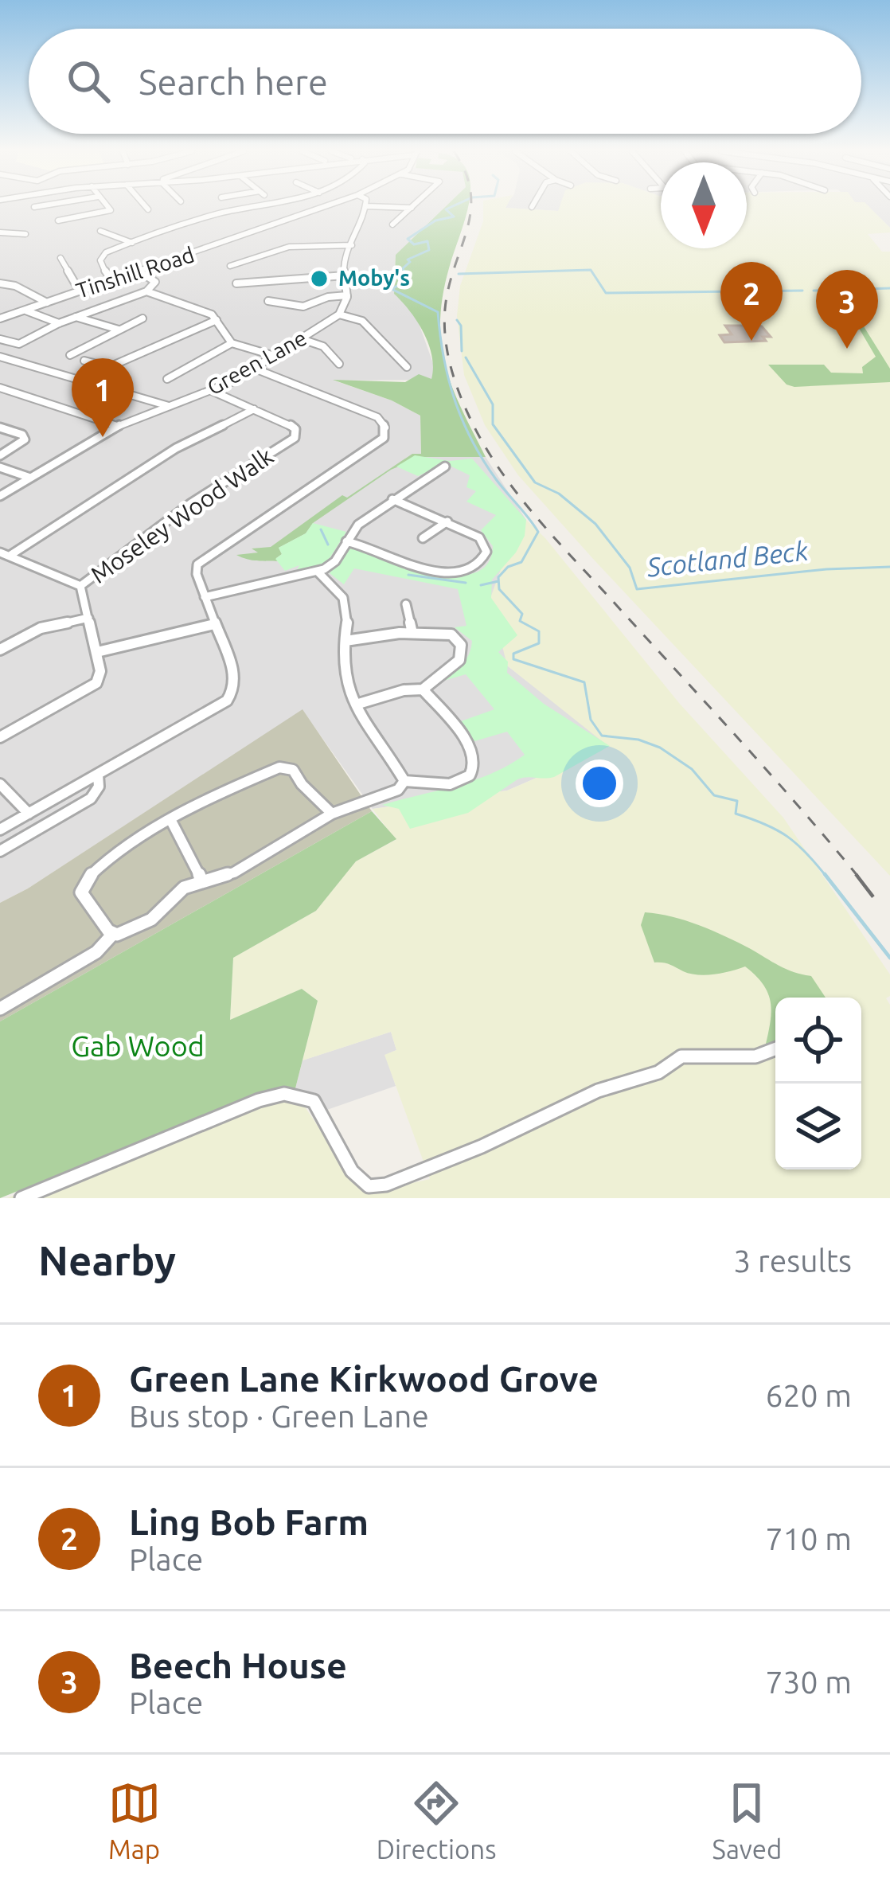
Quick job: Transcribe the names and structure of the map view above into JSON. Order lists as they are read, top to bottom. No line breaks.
{"streets":{"street":["Tinshill Road","Green Lane","Moseley Wood Walk"]},"crossings":[["Green Lane","Moseley Wood Walk"]],"water":["Scotland Beck"],"parks":["Gab Wood"],"places":["Moby's"],"north":"bottom","page":{"search":"Search here","pins":["2","3","1"],"heading":["Nearby","3 results"],"list":[{"mark":"1","name":"Green Lane Kirkwood Grove","note":"Bus stop · Green Lane","value":"620 m"},{"mark":"2","name":"Ling Bob Farm","note":"Place","value":"710 m"},{"mark":"3","name":"Beech House","note":"Place","value":"730 m"}],"nav":["Map","Directions","Saved"]}}
